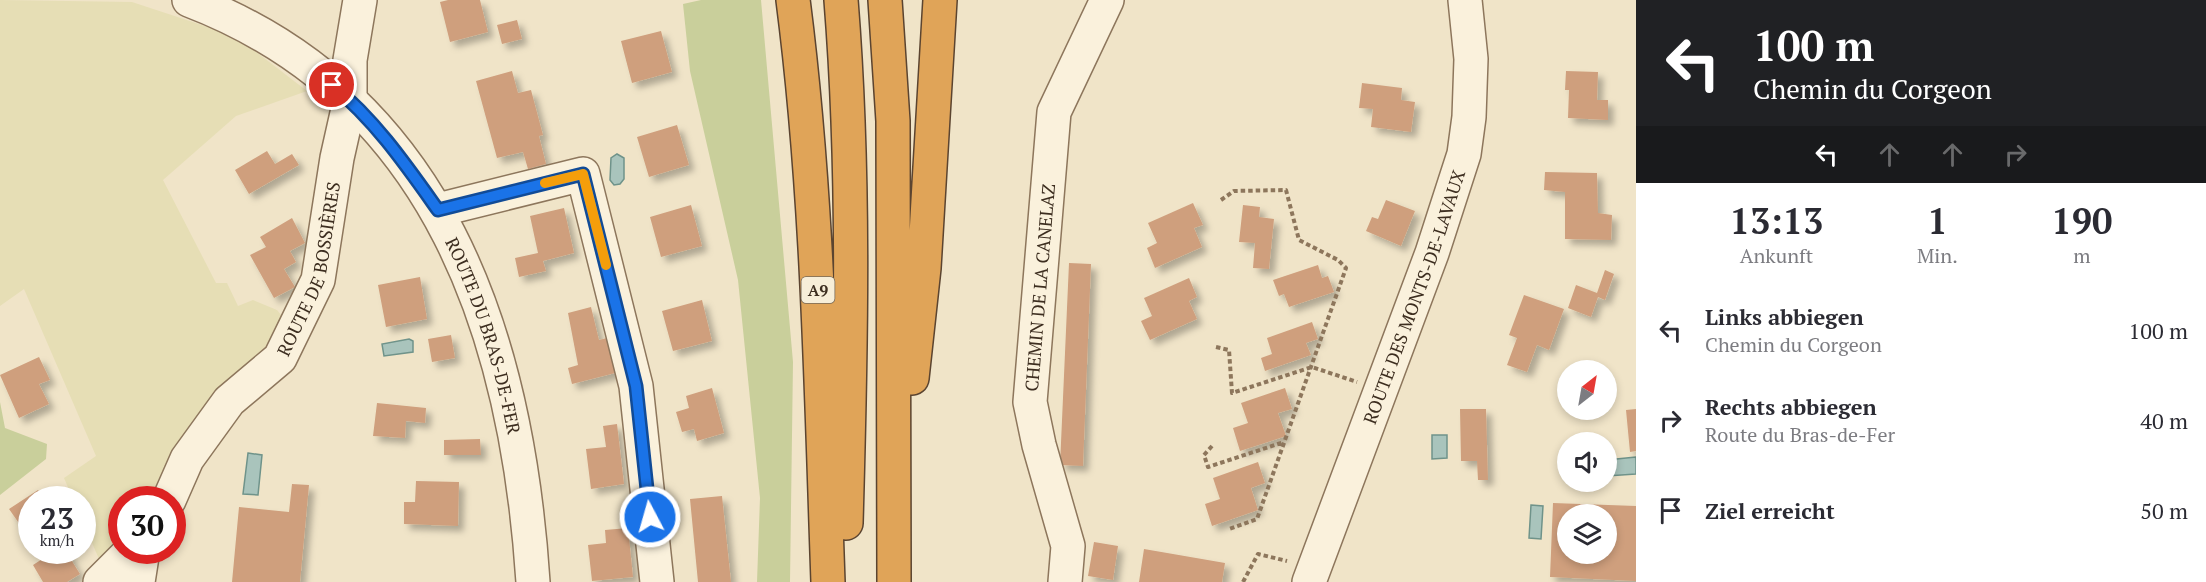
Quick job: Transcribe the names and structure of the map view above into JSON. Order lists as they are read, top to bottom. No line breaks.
{"streets":{"highway":["A9"],"street":["ROUTE DE BOSSIÈRES","CHEMIN DE LA CANELAZ","ROUTE DES MONTS-DE-LAVAUX","ROUTE DU BRAS-DE-FER"]},"crossings":[["ROUTE DE BOSSIÈRES","ROUTE DU BRAS-DE-FER"]],"north":"top right","page":{"turn":["100 m","Chemin du Corgeon"],"eta":["13:13","Ankunft","1","Min.","190","m"],"list":[{"name":"Links abbiegen","note":"Chemin du Corgeon","value":"100 m"},{"name":"Rechts abbiegen","note":"Route du Bras-de-Fer","value":"40 m"},{"name":"Ziel erreicht","value":"50 m"}],"speed":"23 km/h","limit":"30"}}
